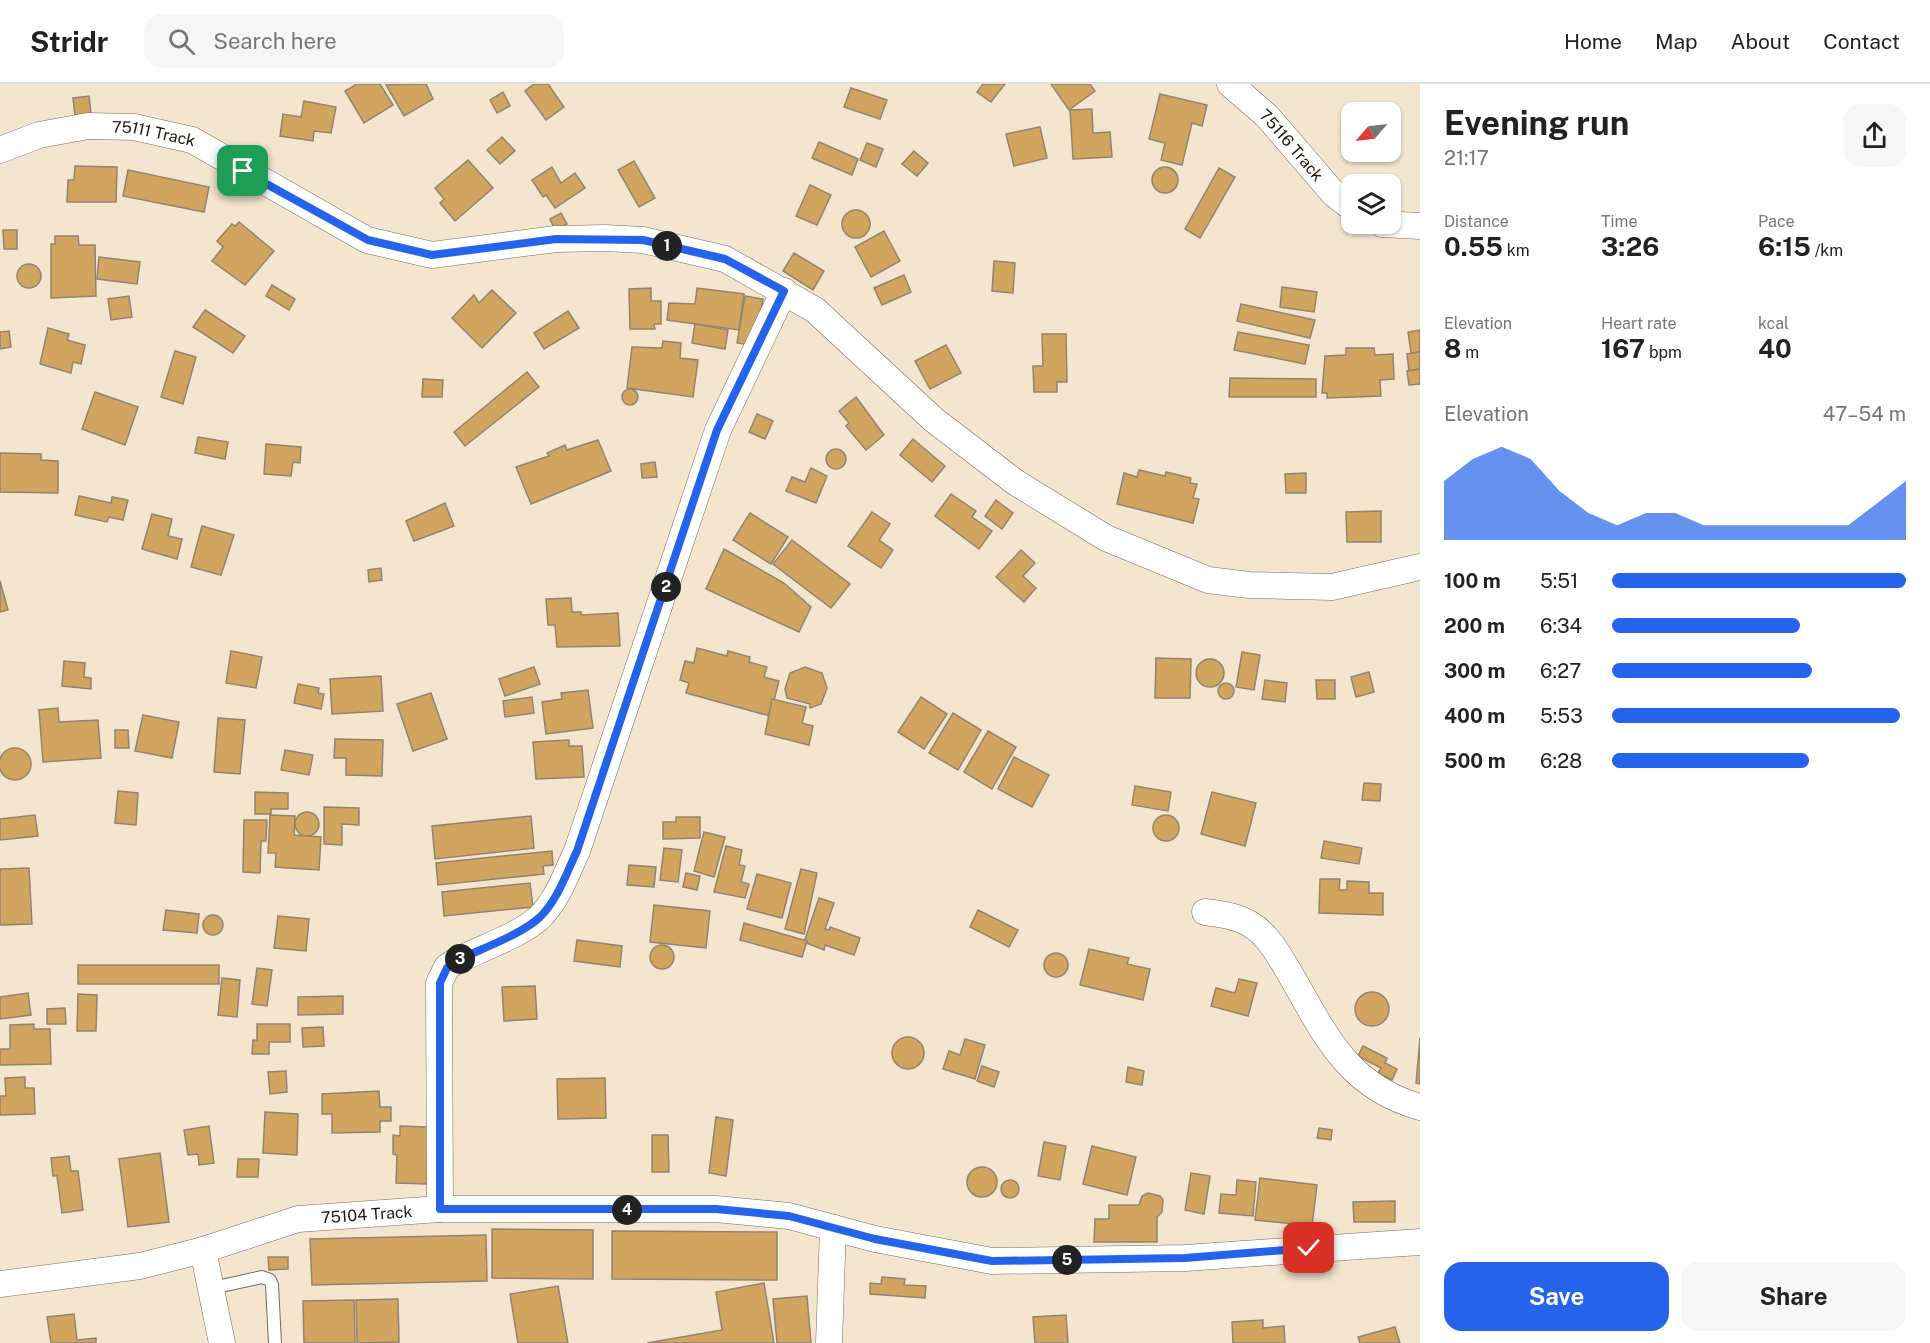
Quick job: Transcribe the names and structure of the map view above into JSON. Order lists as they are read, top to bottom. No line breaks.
{"streets":{"street":["75111 Track","75116 Track","75104 Track"]},"north":"bottom left","page":{"header":"Stridr","search":"Search here","nav":["Home","Map","About","Contact"],"heading":["Evening run","21:17"],"stats":[["Distance","0.55 km"],["Time","3:26"],["Pace","6:15 /km"],["Elevation","8 m"],["Heart rate","167 bpm"],["kcal","40"]],"pins":["1","2","3","4","5"],"chart":["Elevation","47–54 m"],"list":[{"name":"100 m","note":"5:51"},{"name":"200 m","note":"6:34"},{"name":"300 m","note":"6:27"},{"name":"400 m","note":"5:53"},{"name":"500 m","note":"6:28"}],"buttons":["Save","Share"]}}
